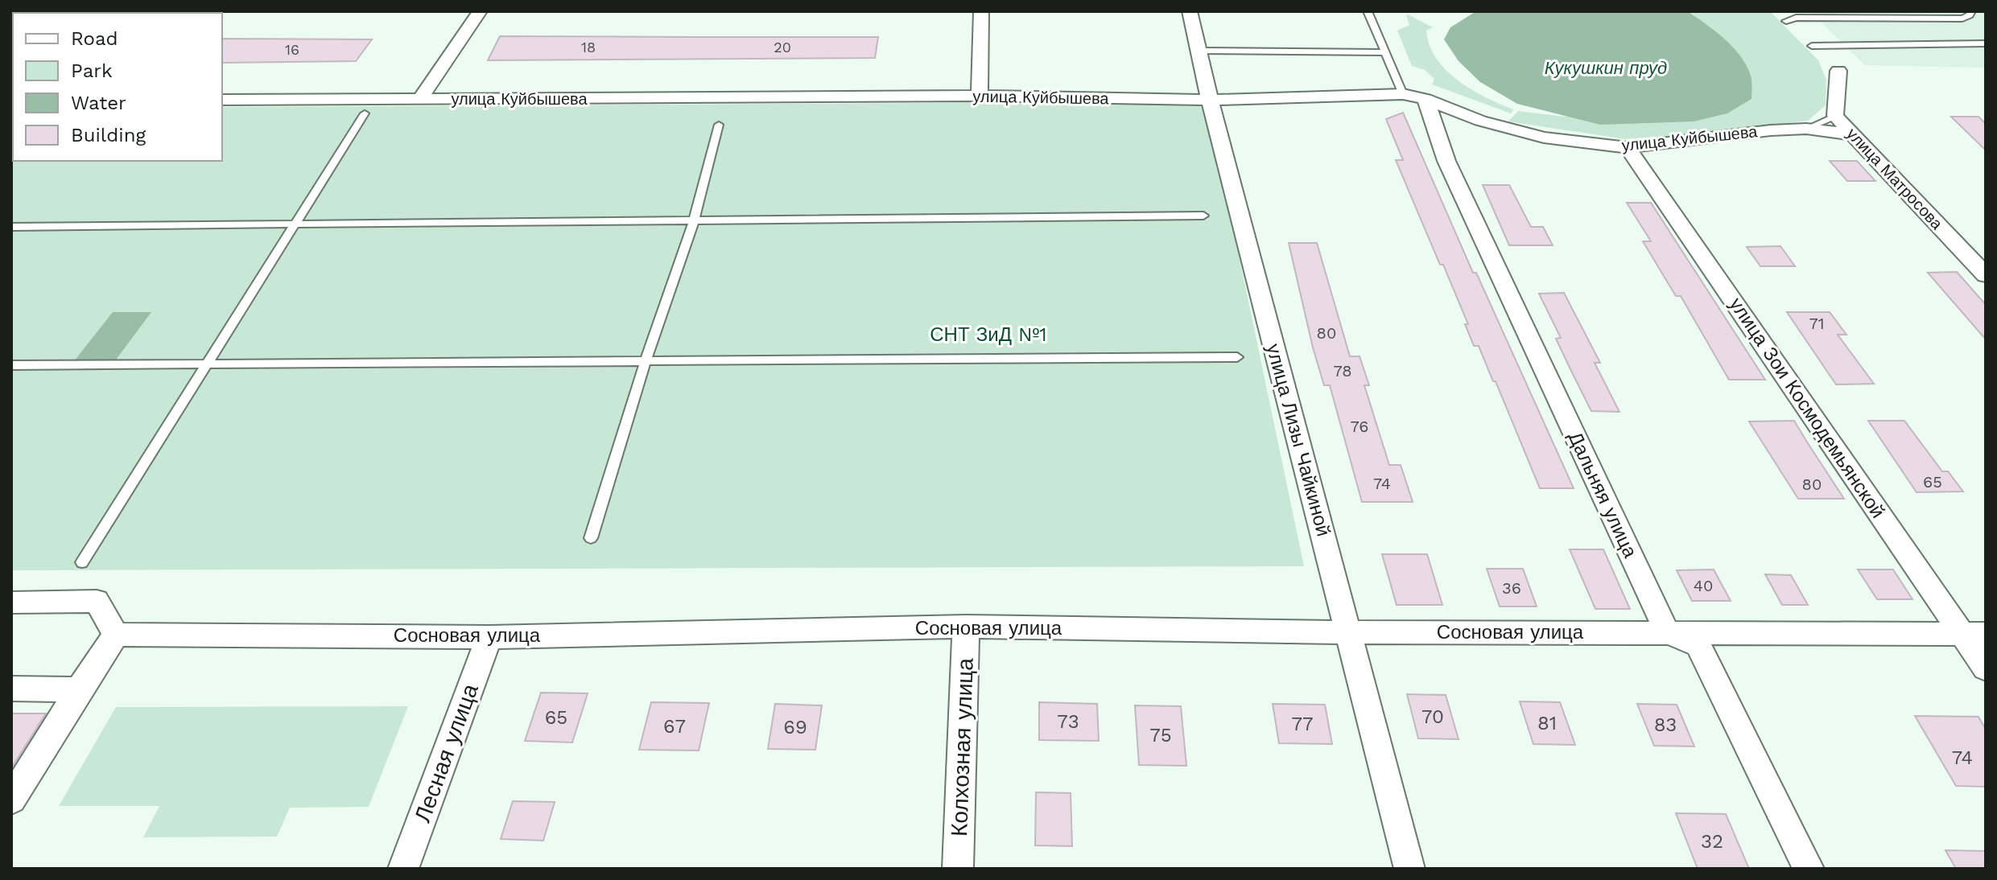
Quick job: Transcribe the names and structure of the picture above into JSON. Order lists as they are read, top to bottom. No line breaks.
{"streets":{"street":["улица Куйбышева","улица Матросова","улица Зои Космодемьянской","улица Лизы Чайкиной","Дальняя улица","Сосновая улица","Колхозная улица","Лесная улица"]},"crossings":[["улица Куйбышева","улица Матросова"],["улица Куйбышева","улица Зои Космодемьянской"],["улица Куйбышева","улица Лизы Чайкиной"],["улица Куйбышева","Дальняя улица"],["улица Зои Космодемьянской","Сосновая улица"],["улица Лизы Чайкиной","Сосновая улица"],["Дальняя улица","Сосновая улица"],["Сосновая улица","Колхозная улица"],["Сосновая улица","Лесная улица"]],"water":["Кукушкин пруд"],"parks":["СНТ ЗиД №1"],"house_numbers":["18","20","16","71","80","78","76","65","74","80","40","36","70","65","73","81","77","83","67","69","75","74","32"],"legend":["Road","Park","Water","Building"]}
